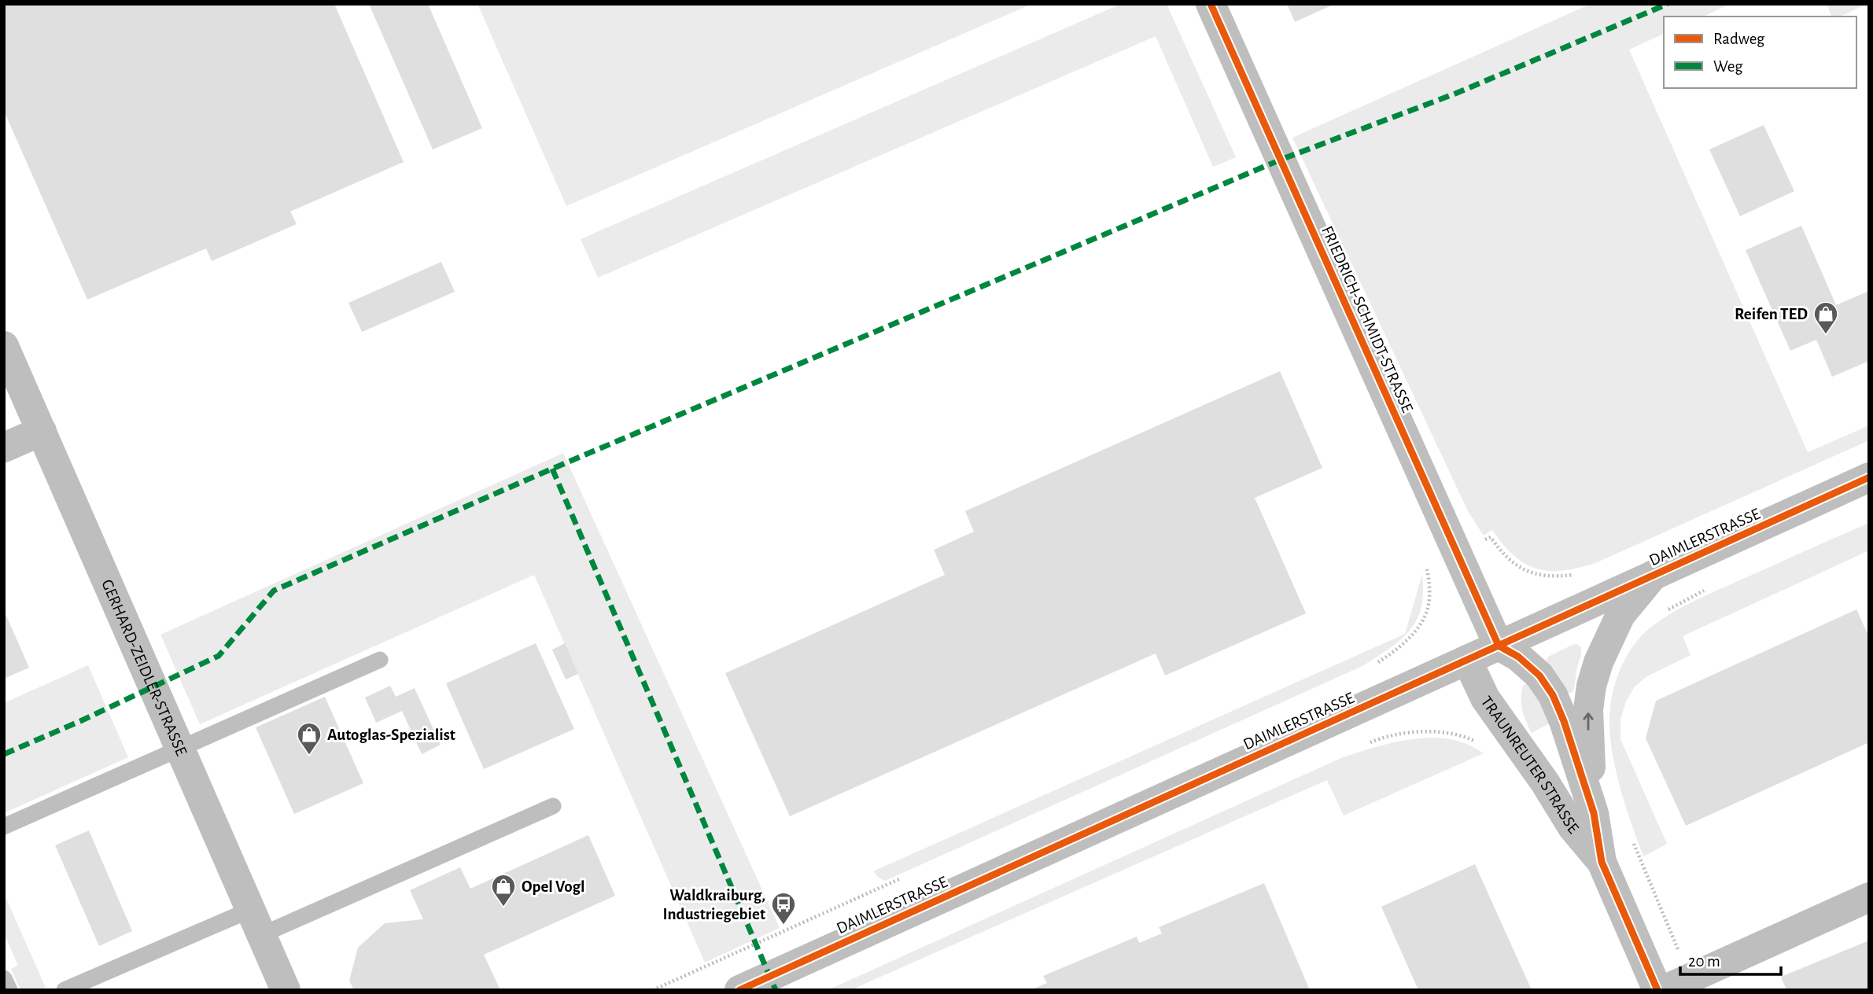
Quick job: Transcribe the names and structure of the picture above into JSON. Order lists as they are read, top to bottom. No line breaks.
{"streets":{"street":["FRIEDRICH-SCHMIDT-STRASSE","DAIMLERSTRASSE","GERHARD-ZEIDLER-STRASSE","TRAUNREUTER STRASSE"]},"crossings":[["FRIEDRICH-SCHMIDT-STRASSE","DAIMLERSTRASSE"],["FRIEDRICH-SCHMIDT-STRASSE","TRAUNREUTER STRASSE"],["DAIMLERSTRASSE","TRAUNREUTER STRASSE"]],"places":{"shop":["Reifen TED","Autoglas-Spezialist","Opel Vogl"],"bus stop":["Waldkraiburg, Industriegebiet"]},"legend":["Radweg","Weg"],"scale_bar":"20 m"}
